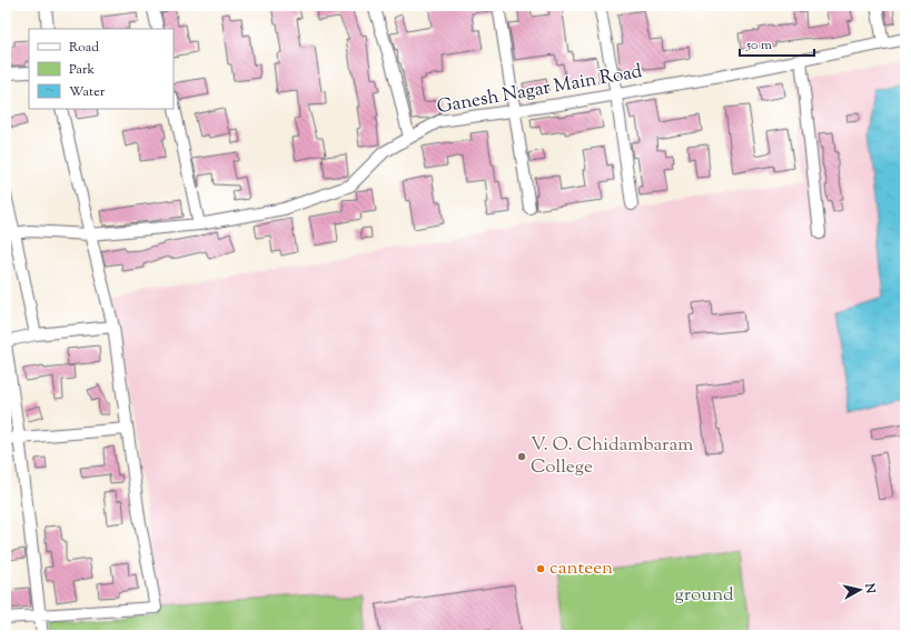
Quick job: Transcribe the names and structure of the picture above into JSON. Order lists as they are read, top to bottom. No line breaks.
{"streets":{"street":["Ganesh Nagar Main Road"]},"parks":["ground"],"places":["V. O. Chidambaram College","canteen"],"legend":["Road","Park","Water"],"scale_bar":"50 m","north":"right"}
